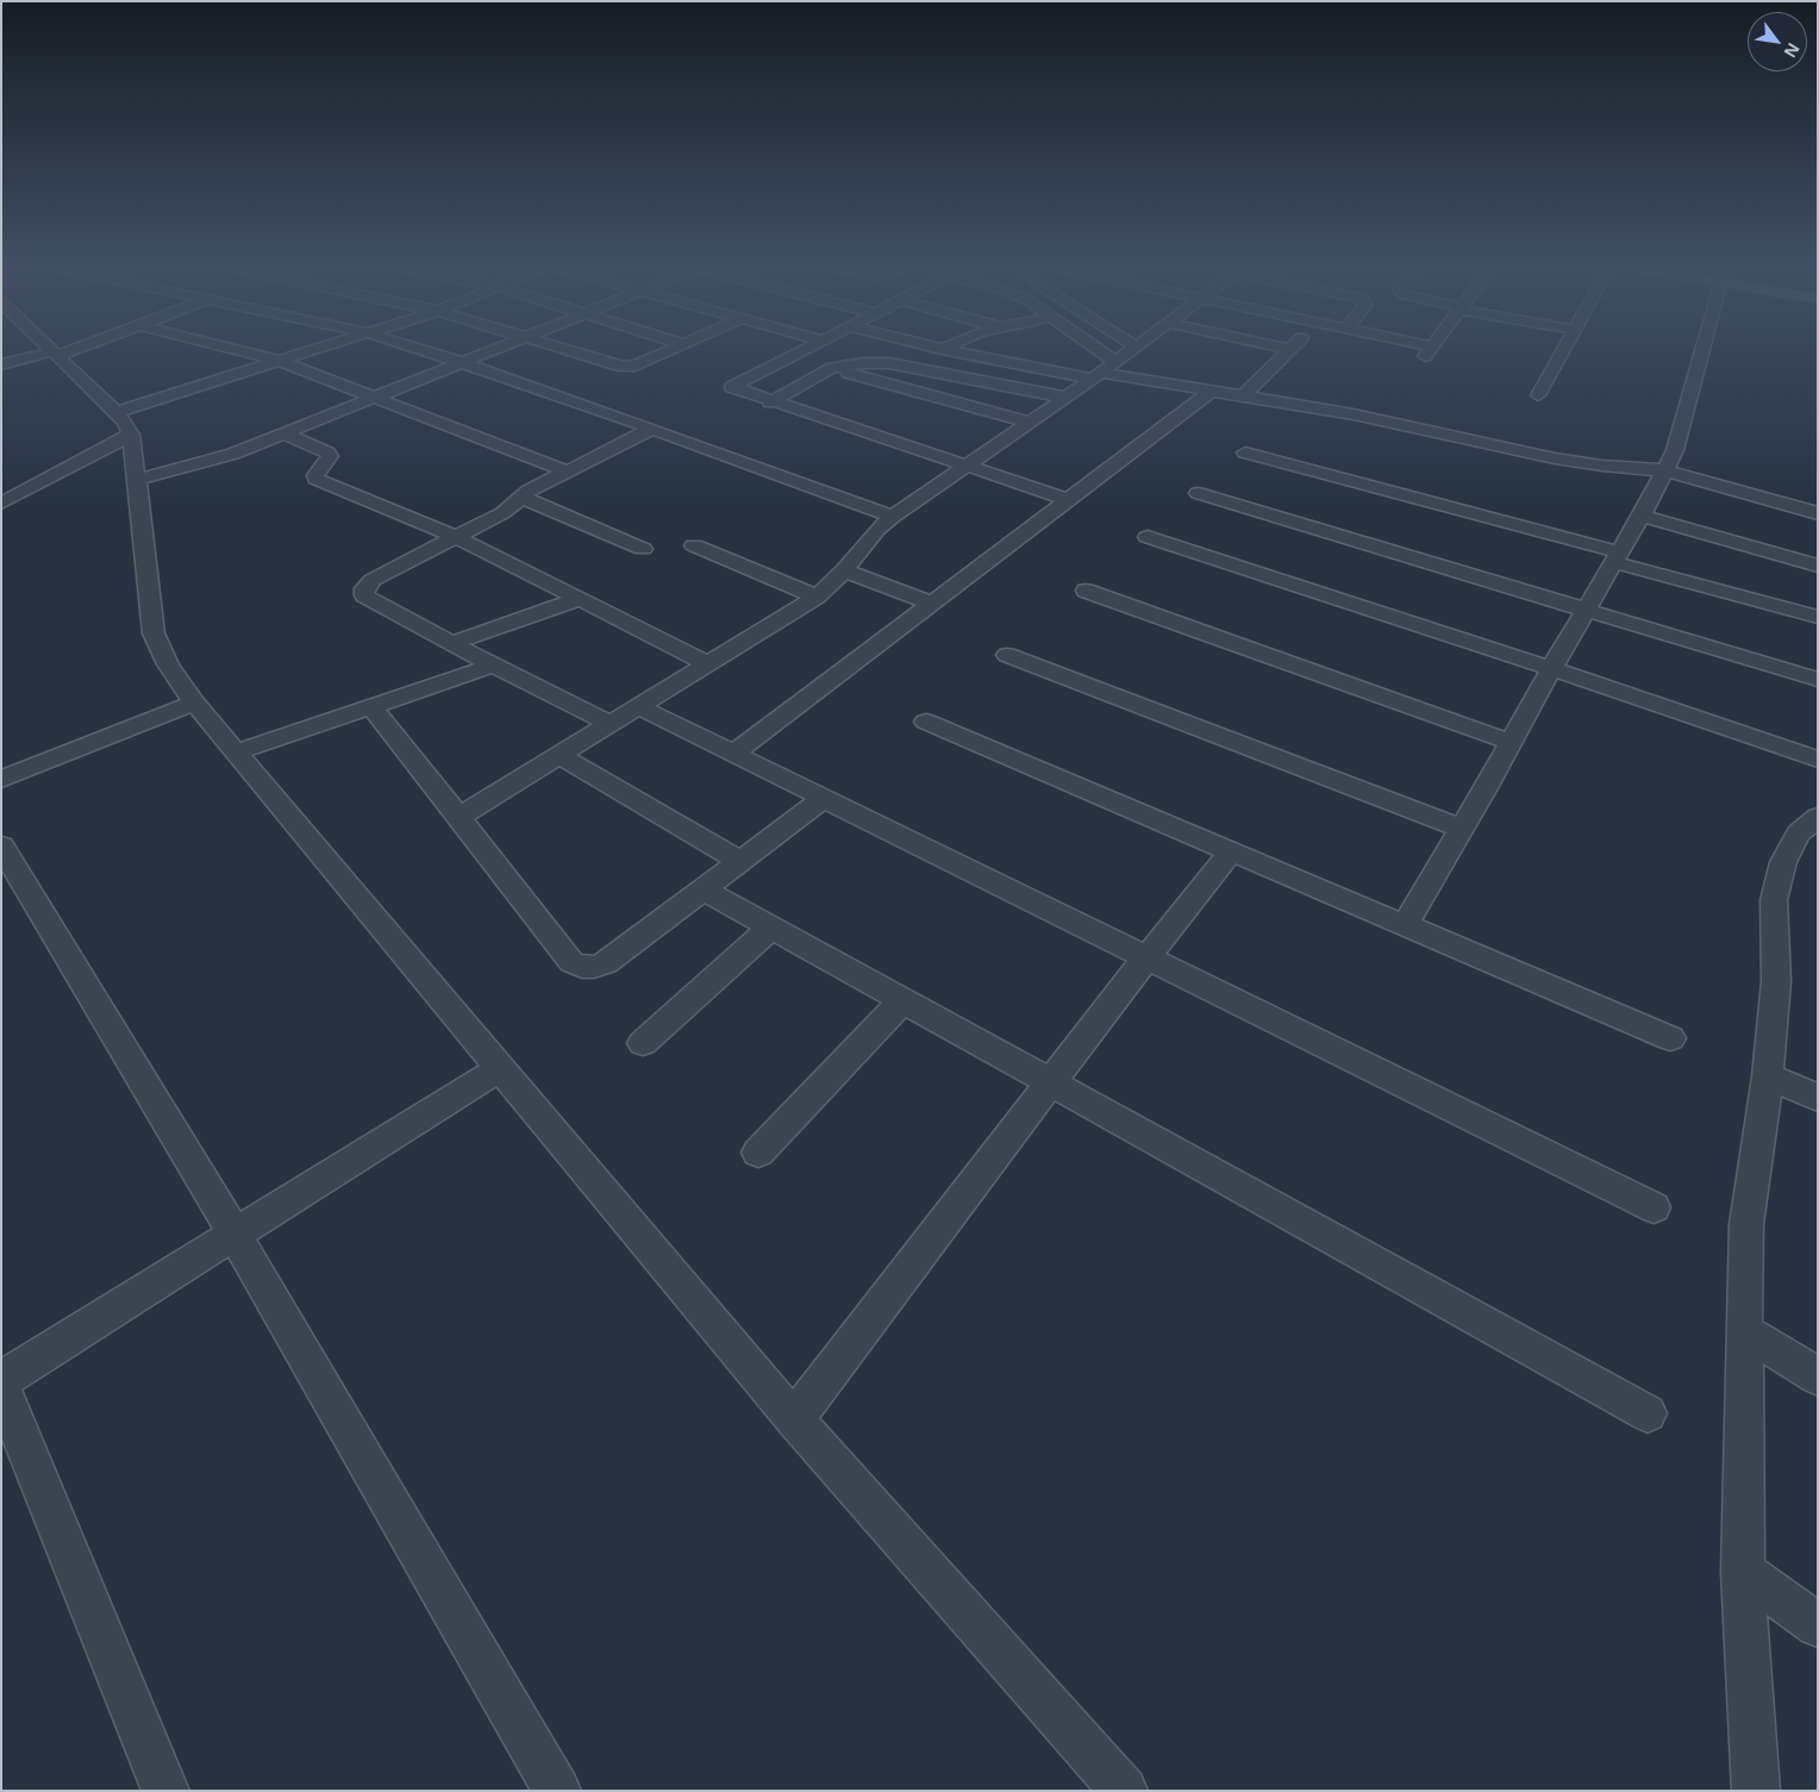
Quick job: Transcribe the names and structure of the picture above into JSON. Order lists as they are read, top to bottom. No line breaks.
{"north":"bottom right"}
